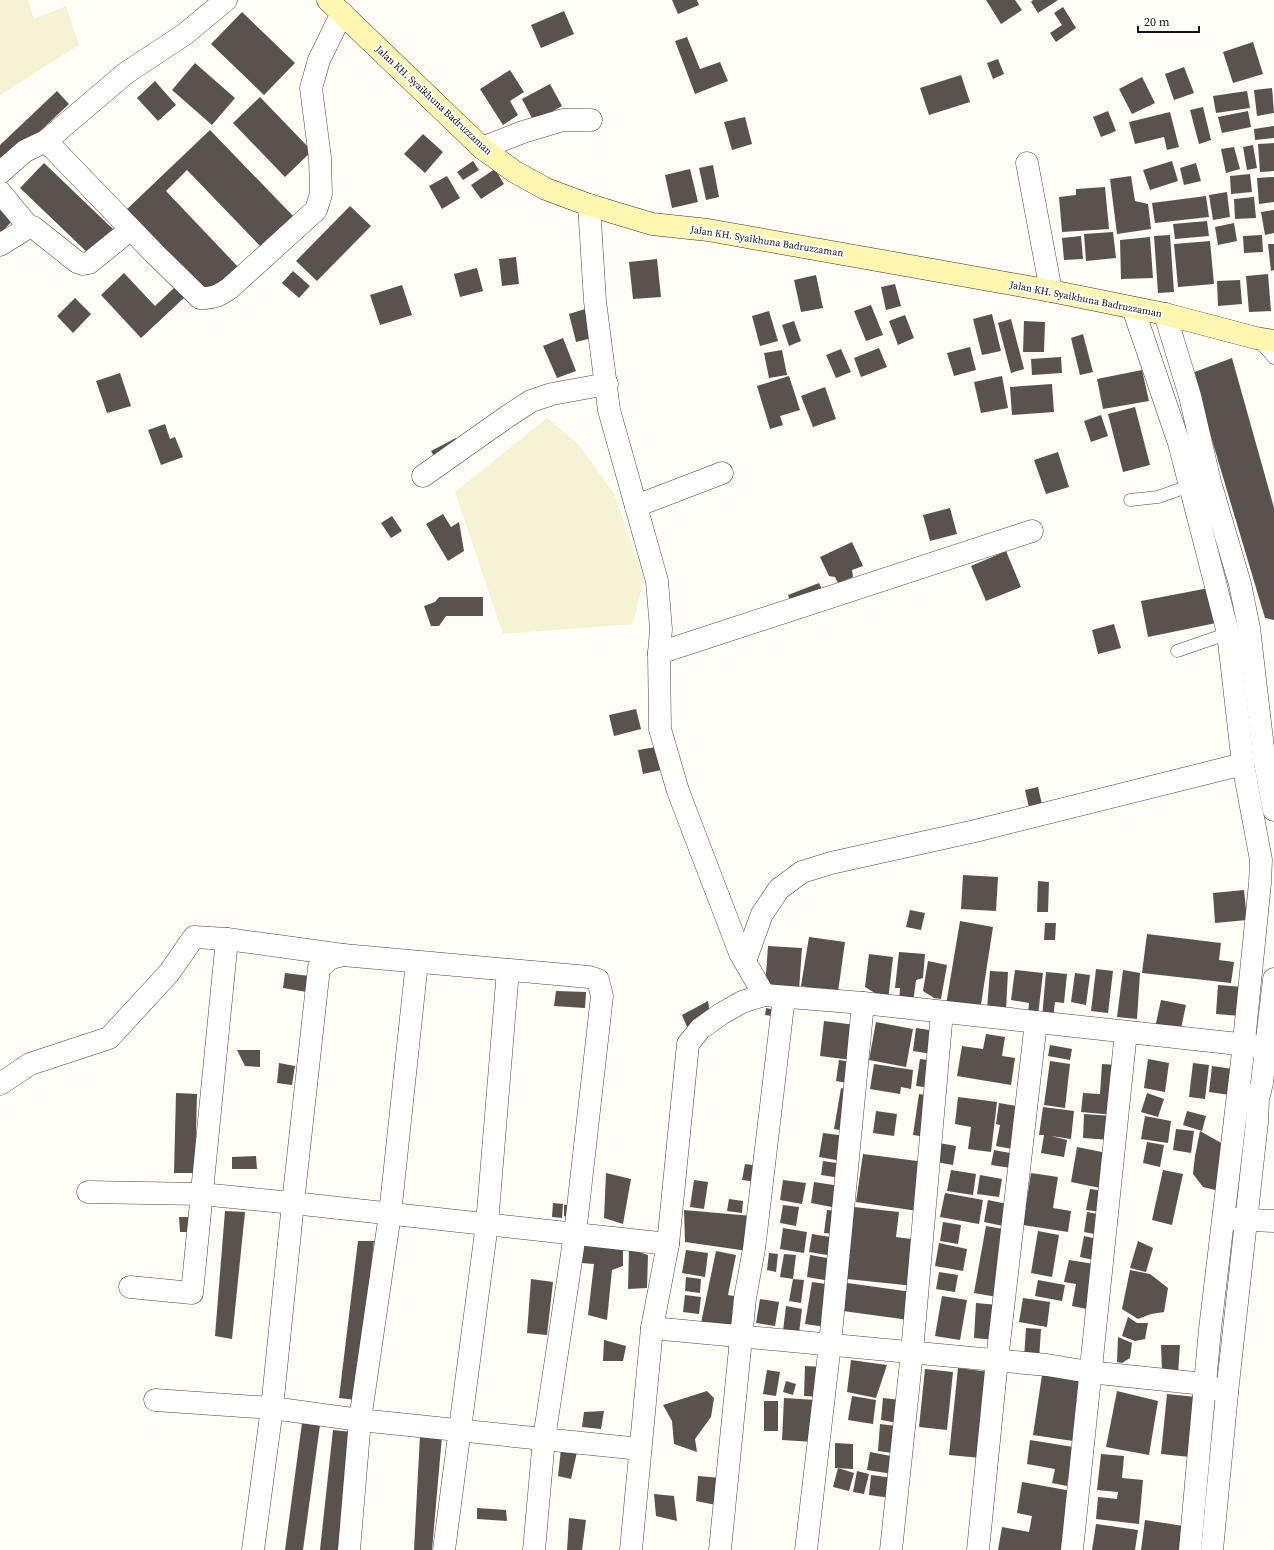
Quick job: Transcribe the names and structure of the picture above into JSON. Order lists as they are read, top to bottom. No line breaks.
{"streets":{"main road":["Jalan KH. Syaikhuna Badruzzaman"]},"scale_bar":"20 m"}
